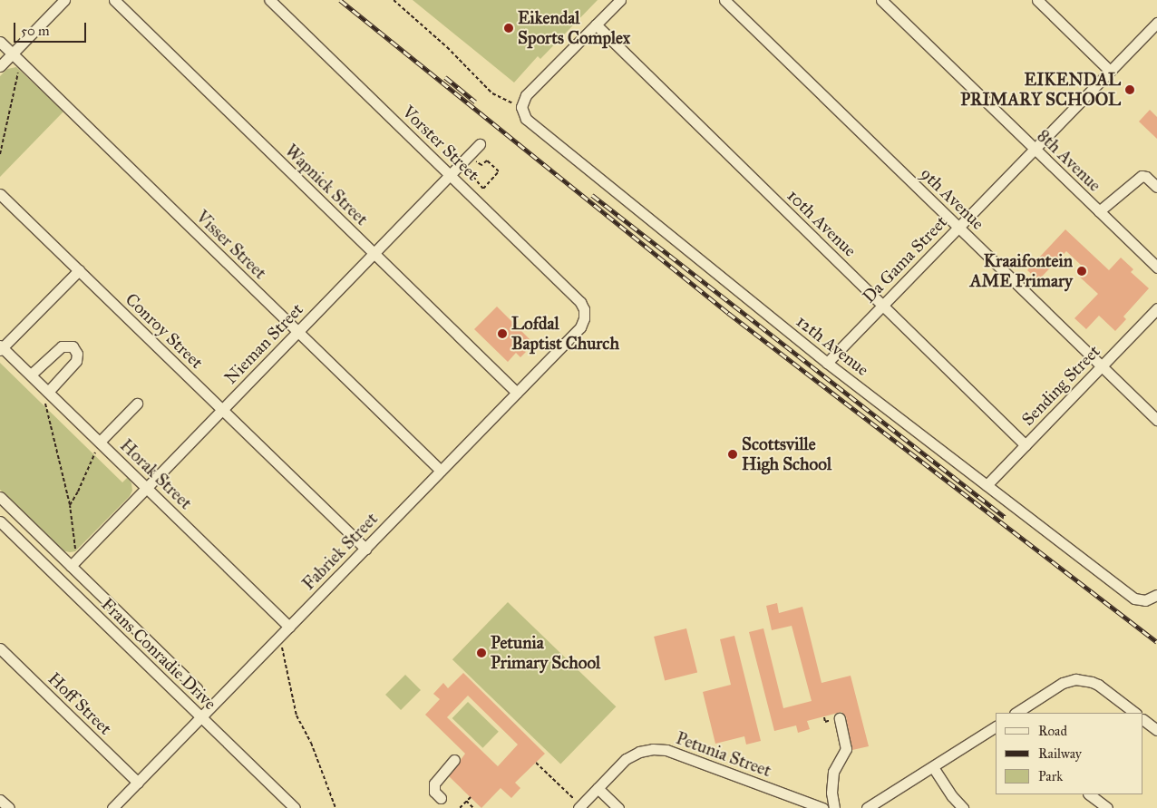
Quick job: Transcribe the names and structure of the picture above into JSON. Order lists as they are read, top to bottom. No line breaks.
{"streets":{"street":["Vorster Street","8th Avenue","Wapnick Street","9th Avenue","10th Avenue","Visser Street","Da Gama Street","Conroy Street","Nieman Street","12th Avenue","Sending Street","Horak Street","Fabriek Street","Frans Conradie Drive","Hoff Street","Petunia Street"]},"crossings":[["Vorster Street","Nieman Street"],["Vorster Street","Fabriek Street"],["8th Avenue","Da Gama Street"],["Wapnick Street","Nieman Street"],["Wapnick Street","Fabriek Street"],["9th Avenue","Da Gama Street"],["9th Avenue","Sending Street"],["10th Avenue","Da Gama Street"],["10th Avenue","Sending Street"],["Visser Street","Nieman Street"],["Visser Street","Fabriek Street"],["Da Gama Street","12th Avenue"],["Conroy Street","Nieman Street"],["Conroy Street","Fabriek Street"],["Nieman Street","Horak Street"],["12th Avenue","Sending Street"],["Horak Street","Fabriek Street"],["Fabriek Street","Frans Conradie Drive"],["Fabriek Street","Hoff Street"]],"places":["Eikendal Sports Complex","EIKENDAL PRIMARY SCHOOL","Kraaifontein AME Primary","Lofdal Baptist Church","Scottsville High School","Petunia Primary School"],"legend":["Road","Railway","Park"],"scale_bar":"50 m"}
